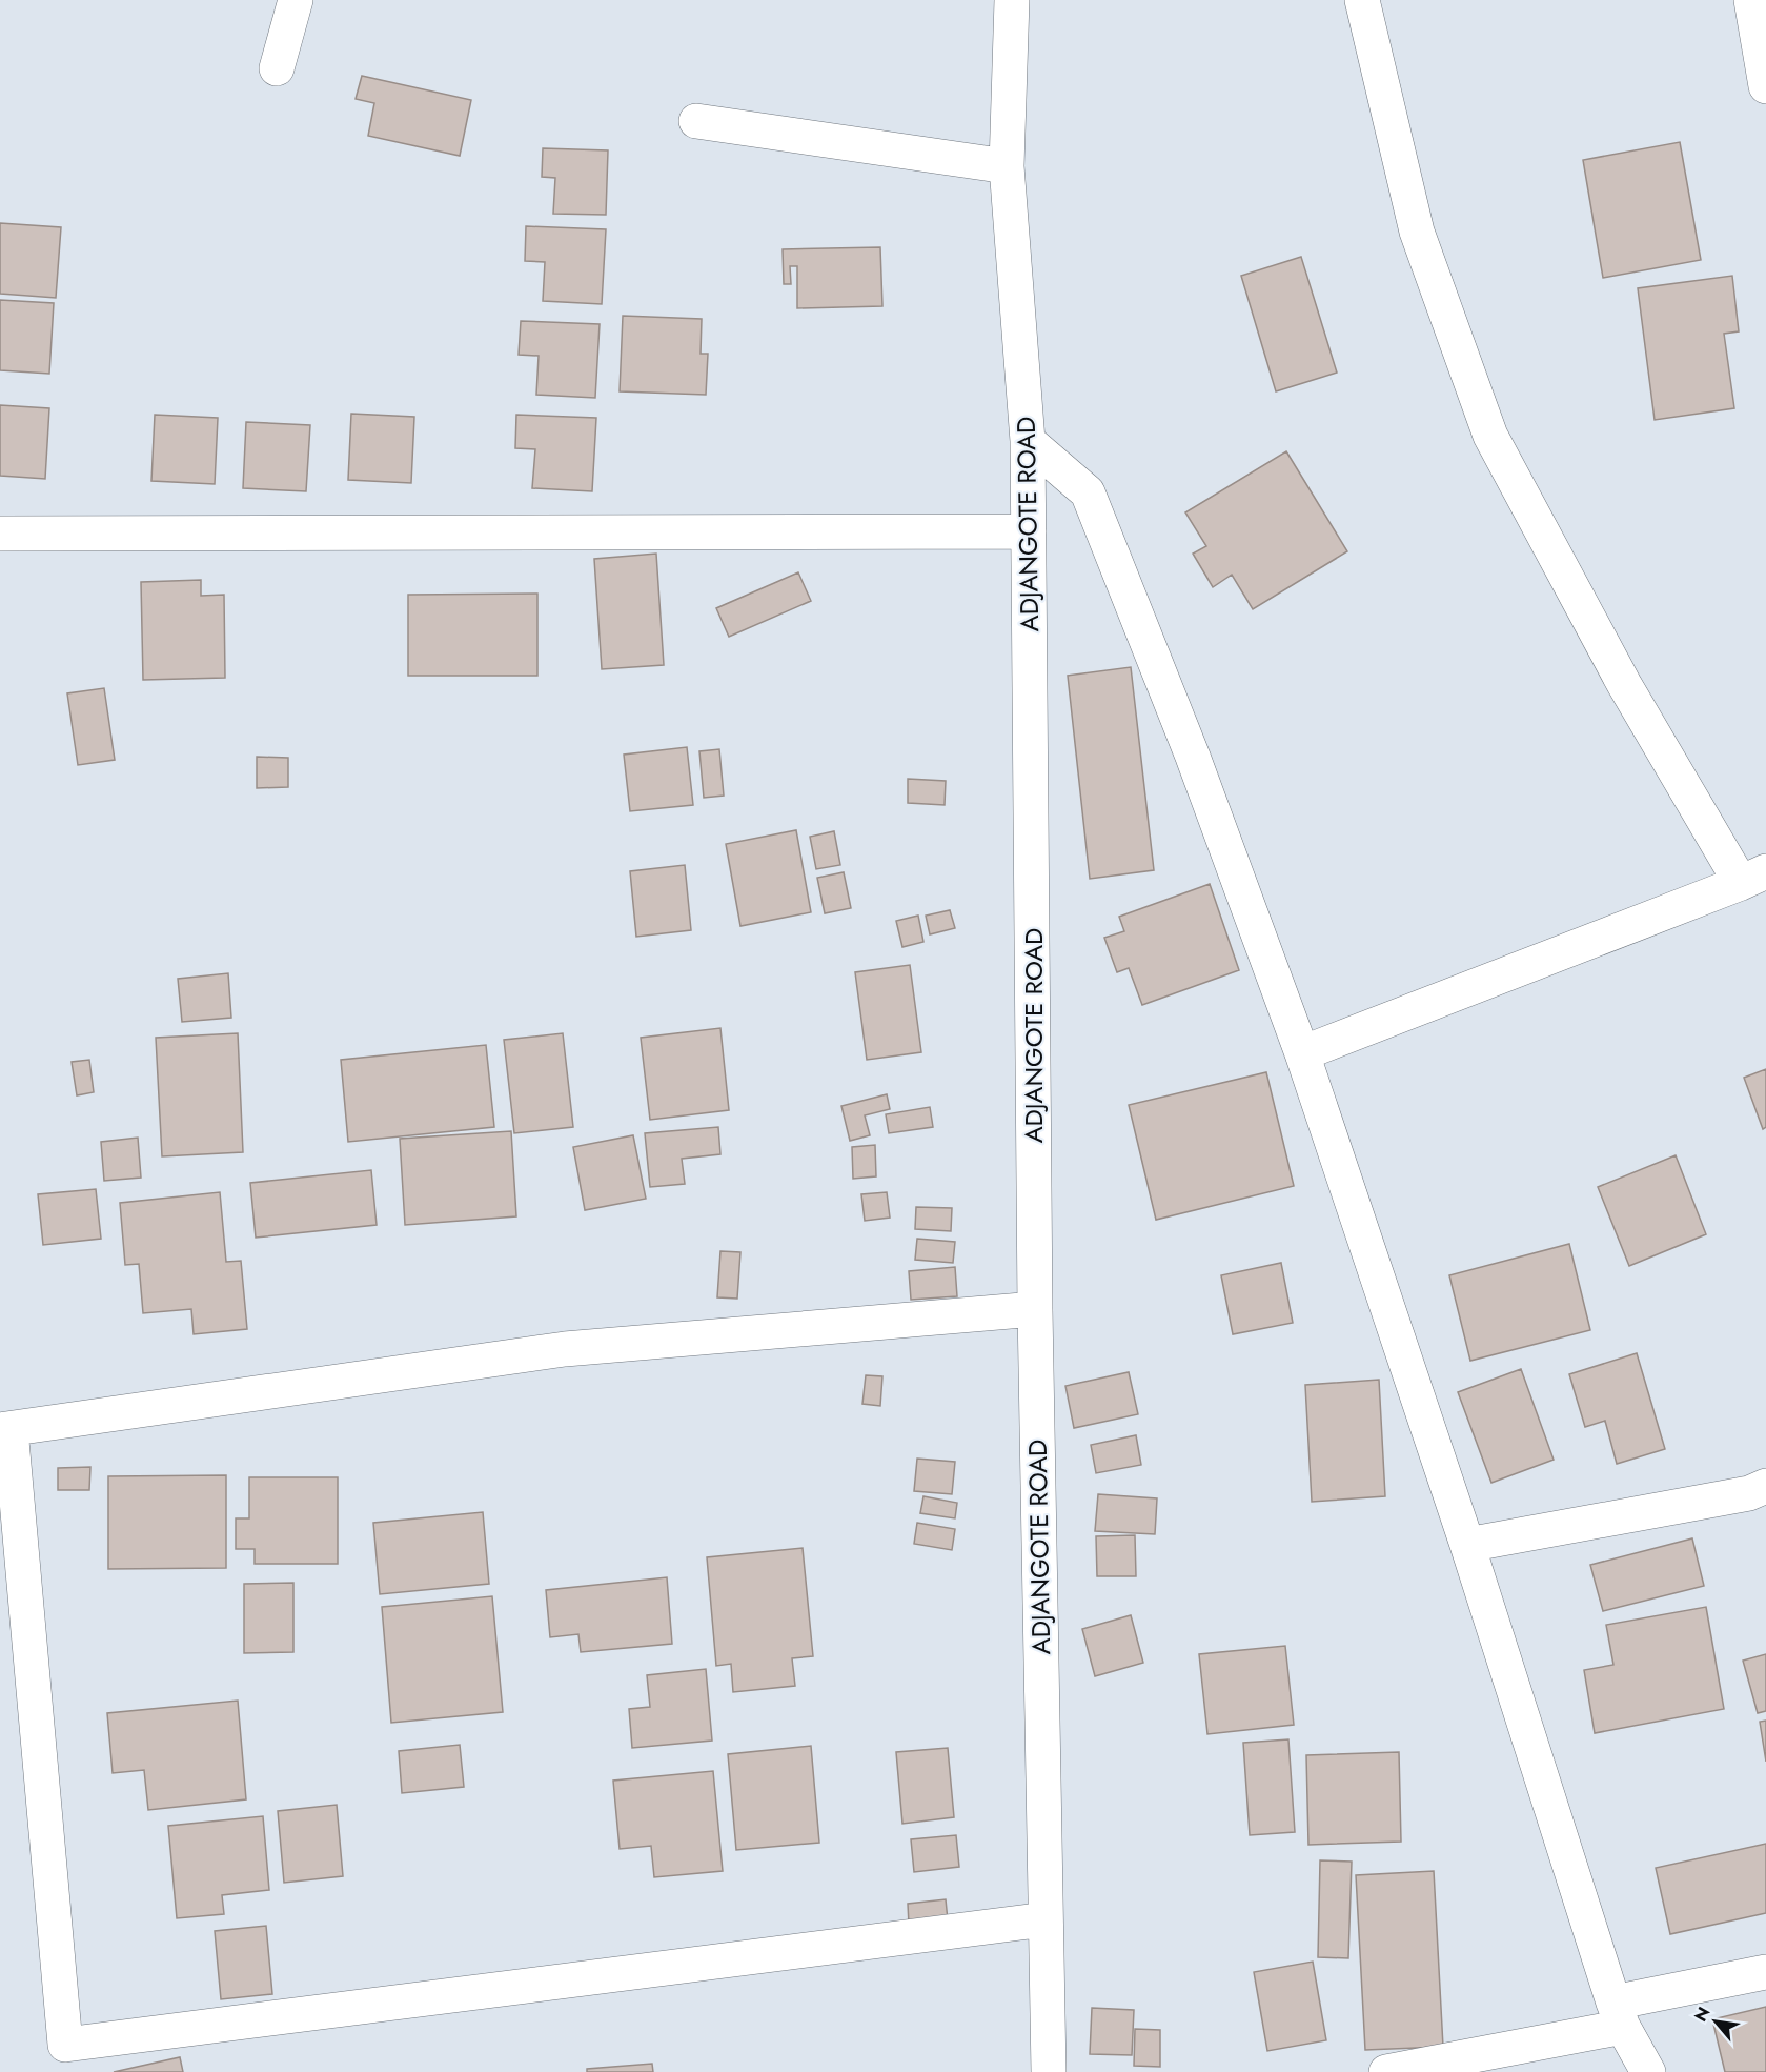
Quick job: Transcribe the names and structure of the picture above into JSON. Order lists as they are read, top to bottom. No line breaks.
{"streets":{"street":["ADJANGOTE ROAD"]},"north":"top left"}
